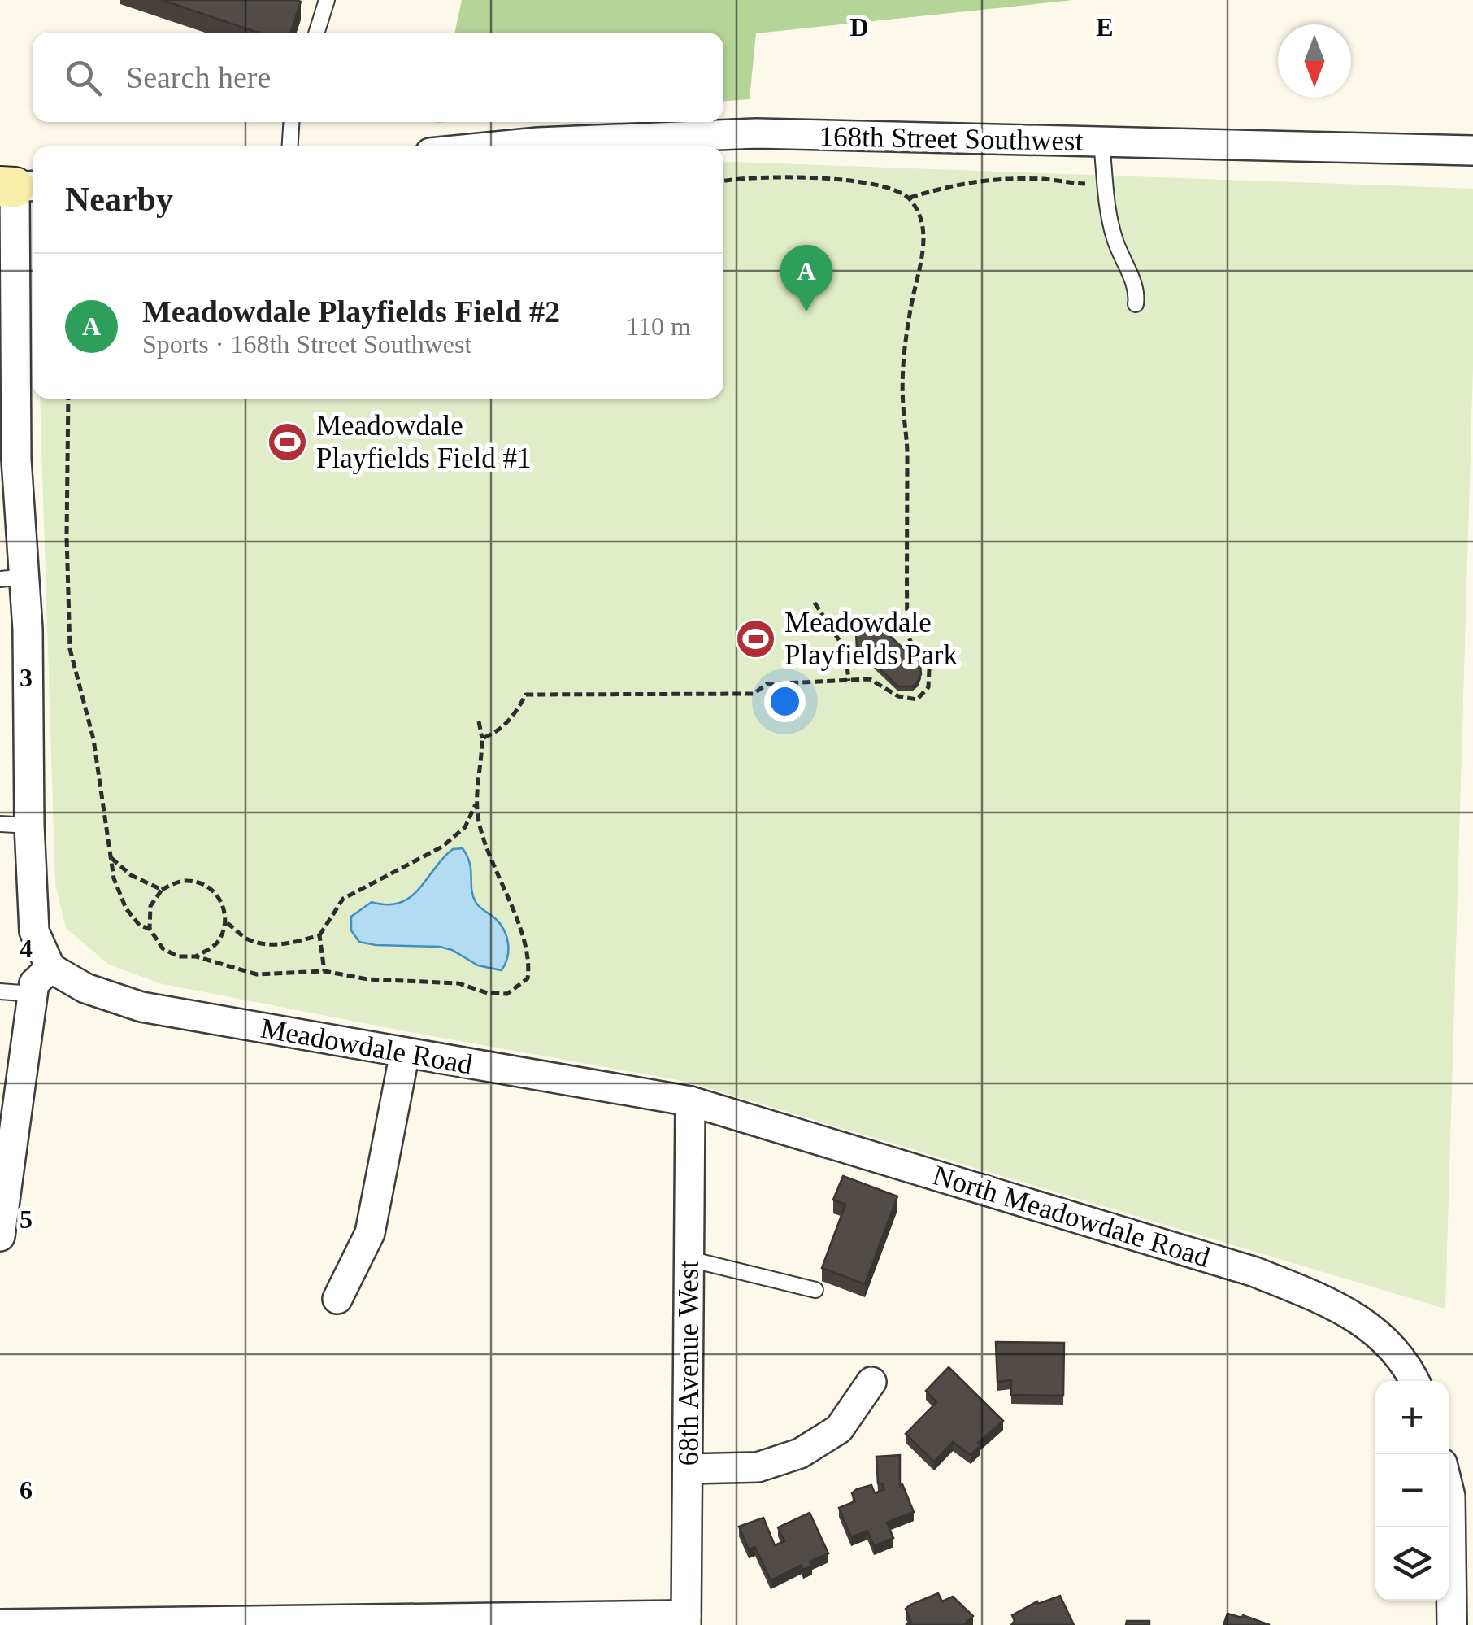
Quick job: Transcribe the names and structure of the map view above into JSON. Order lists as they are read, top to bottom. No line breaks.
{"streets":{"street":["168th Street Southwest","Meadowdale Road","North Meadowdale Road","68th Avenue West"]},"crossings":[["Meadowdale Road","North Meadowdale Road"],["Meadowdale Road","68th Avenue West"],["North Meadowdale Road","68th Avenue West"]],"places":{"sports":["Meadowdale Playfields Field #1","Meadowdale Playfields Park"]},"north":"bottom","page":{"search":"Search here","heading":"Nearby","pins":"A","list":[{"mark":"A","name":"Meadowdale Playfields Field #2","note":"Sports · 168th Street Southwest","value":"110 m"}],"map_buttons":["+","−"]},"grid":{"columns":["D","E"],"rows":["3","4","5","6"]}}
